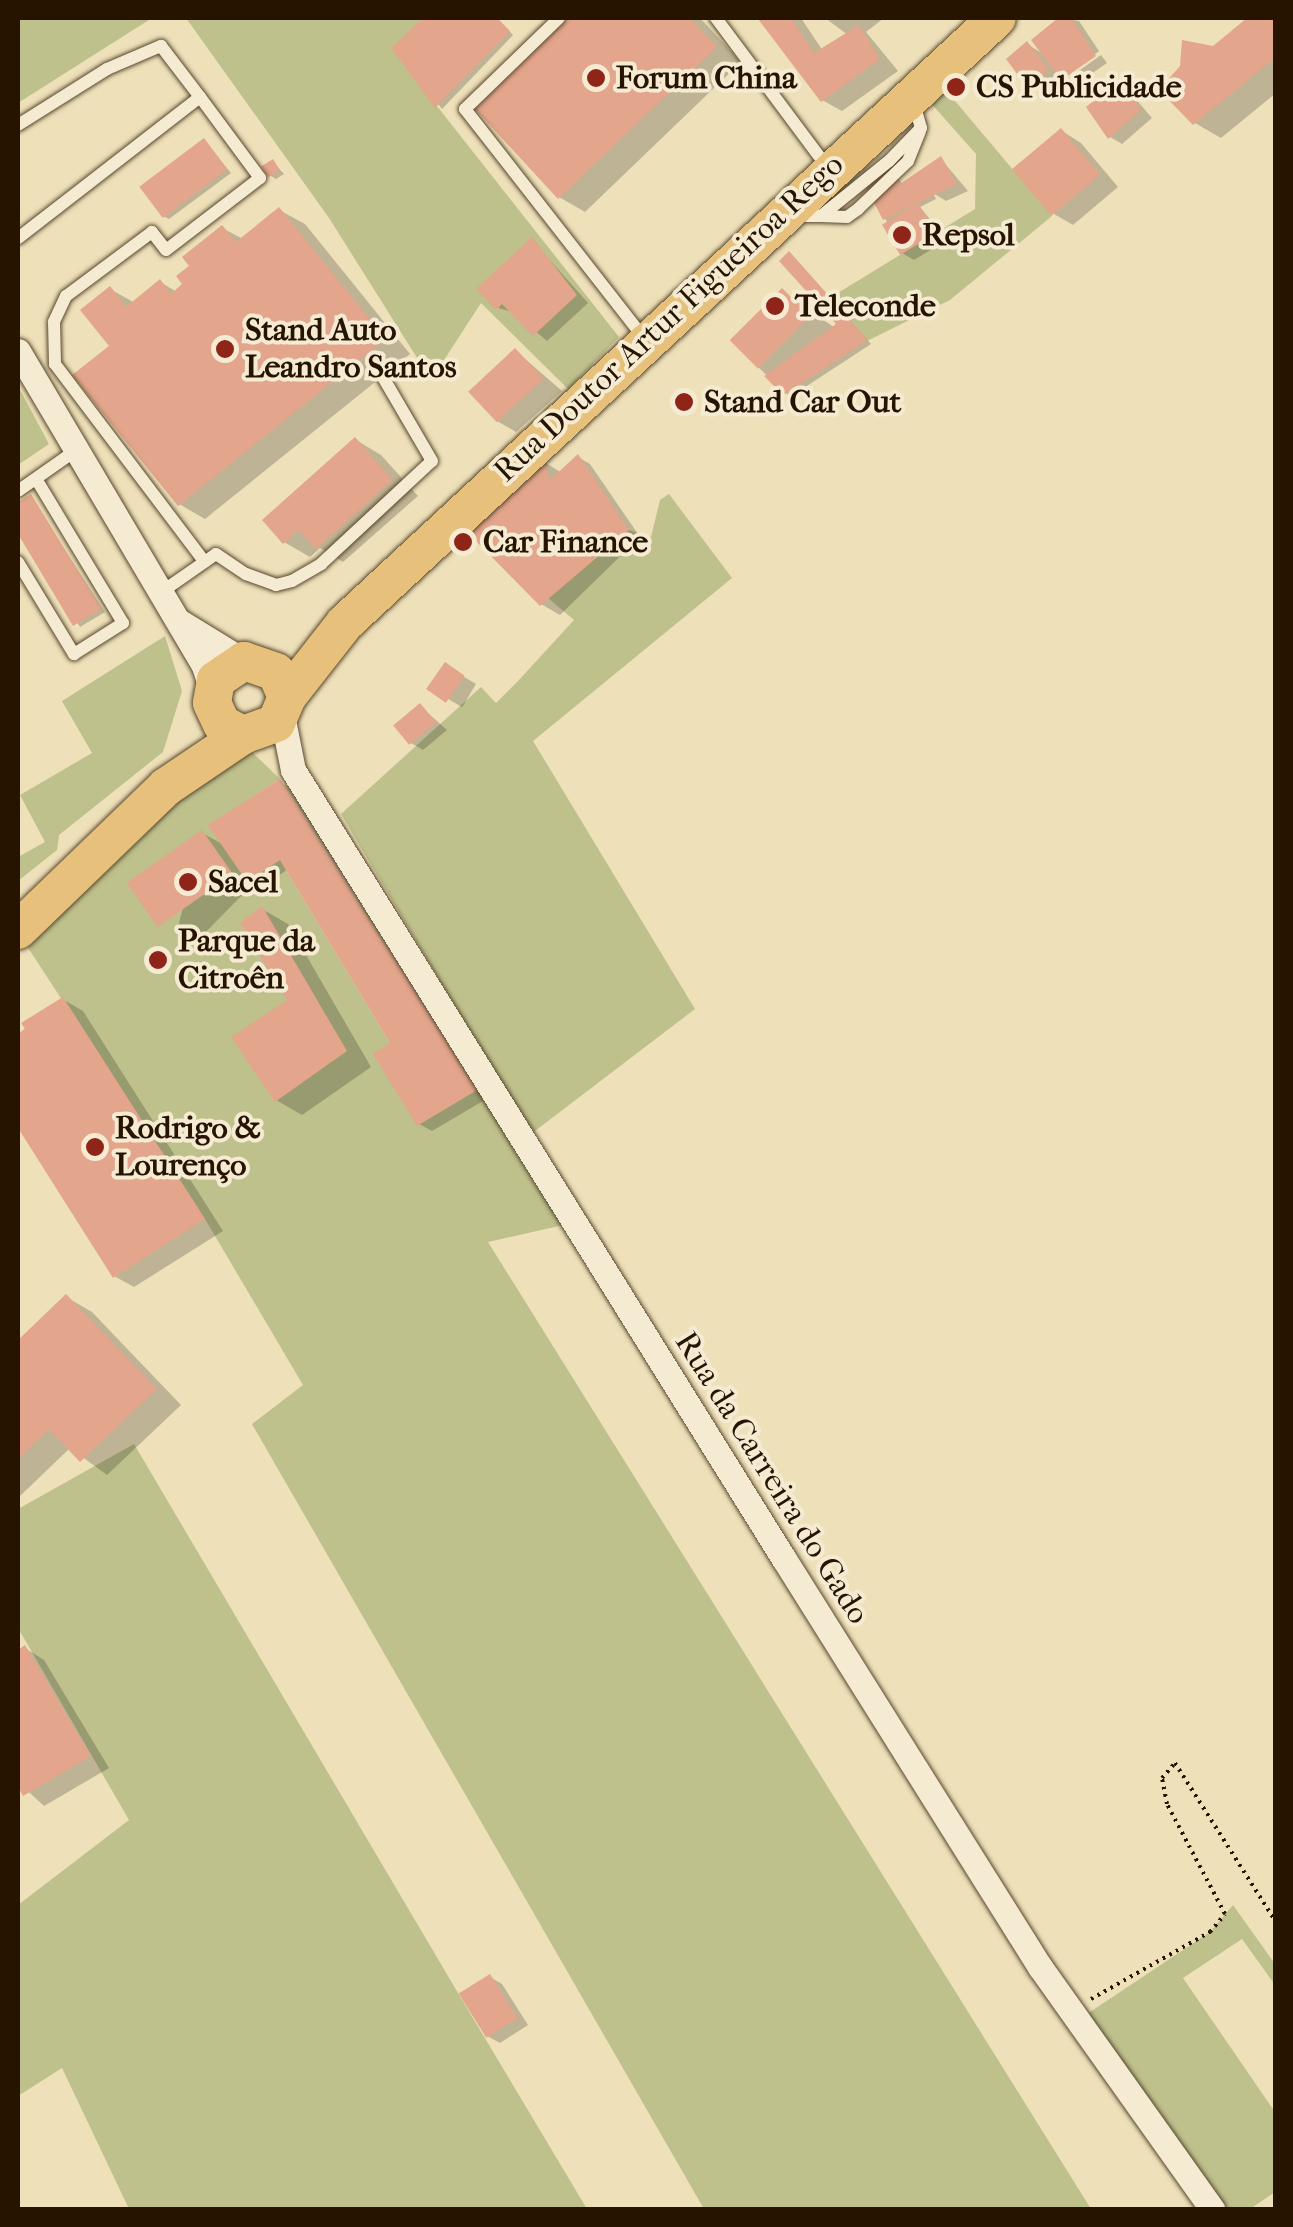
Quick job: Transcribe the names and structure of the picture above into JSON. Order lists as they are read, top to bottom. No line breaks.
{"streets":{"main road":["Rua Doutor Artur Figueiroa Rego"],"street":["Rua da Carreira do Gado"]},"places":["Forum China","CS Publicidade","Repsol","Teleconde","Stand Auto Leandro Santos","Stand Car Out","Car Finance","Sacel","Parque da Citroên","Rodrigo & Lourenço"]}
